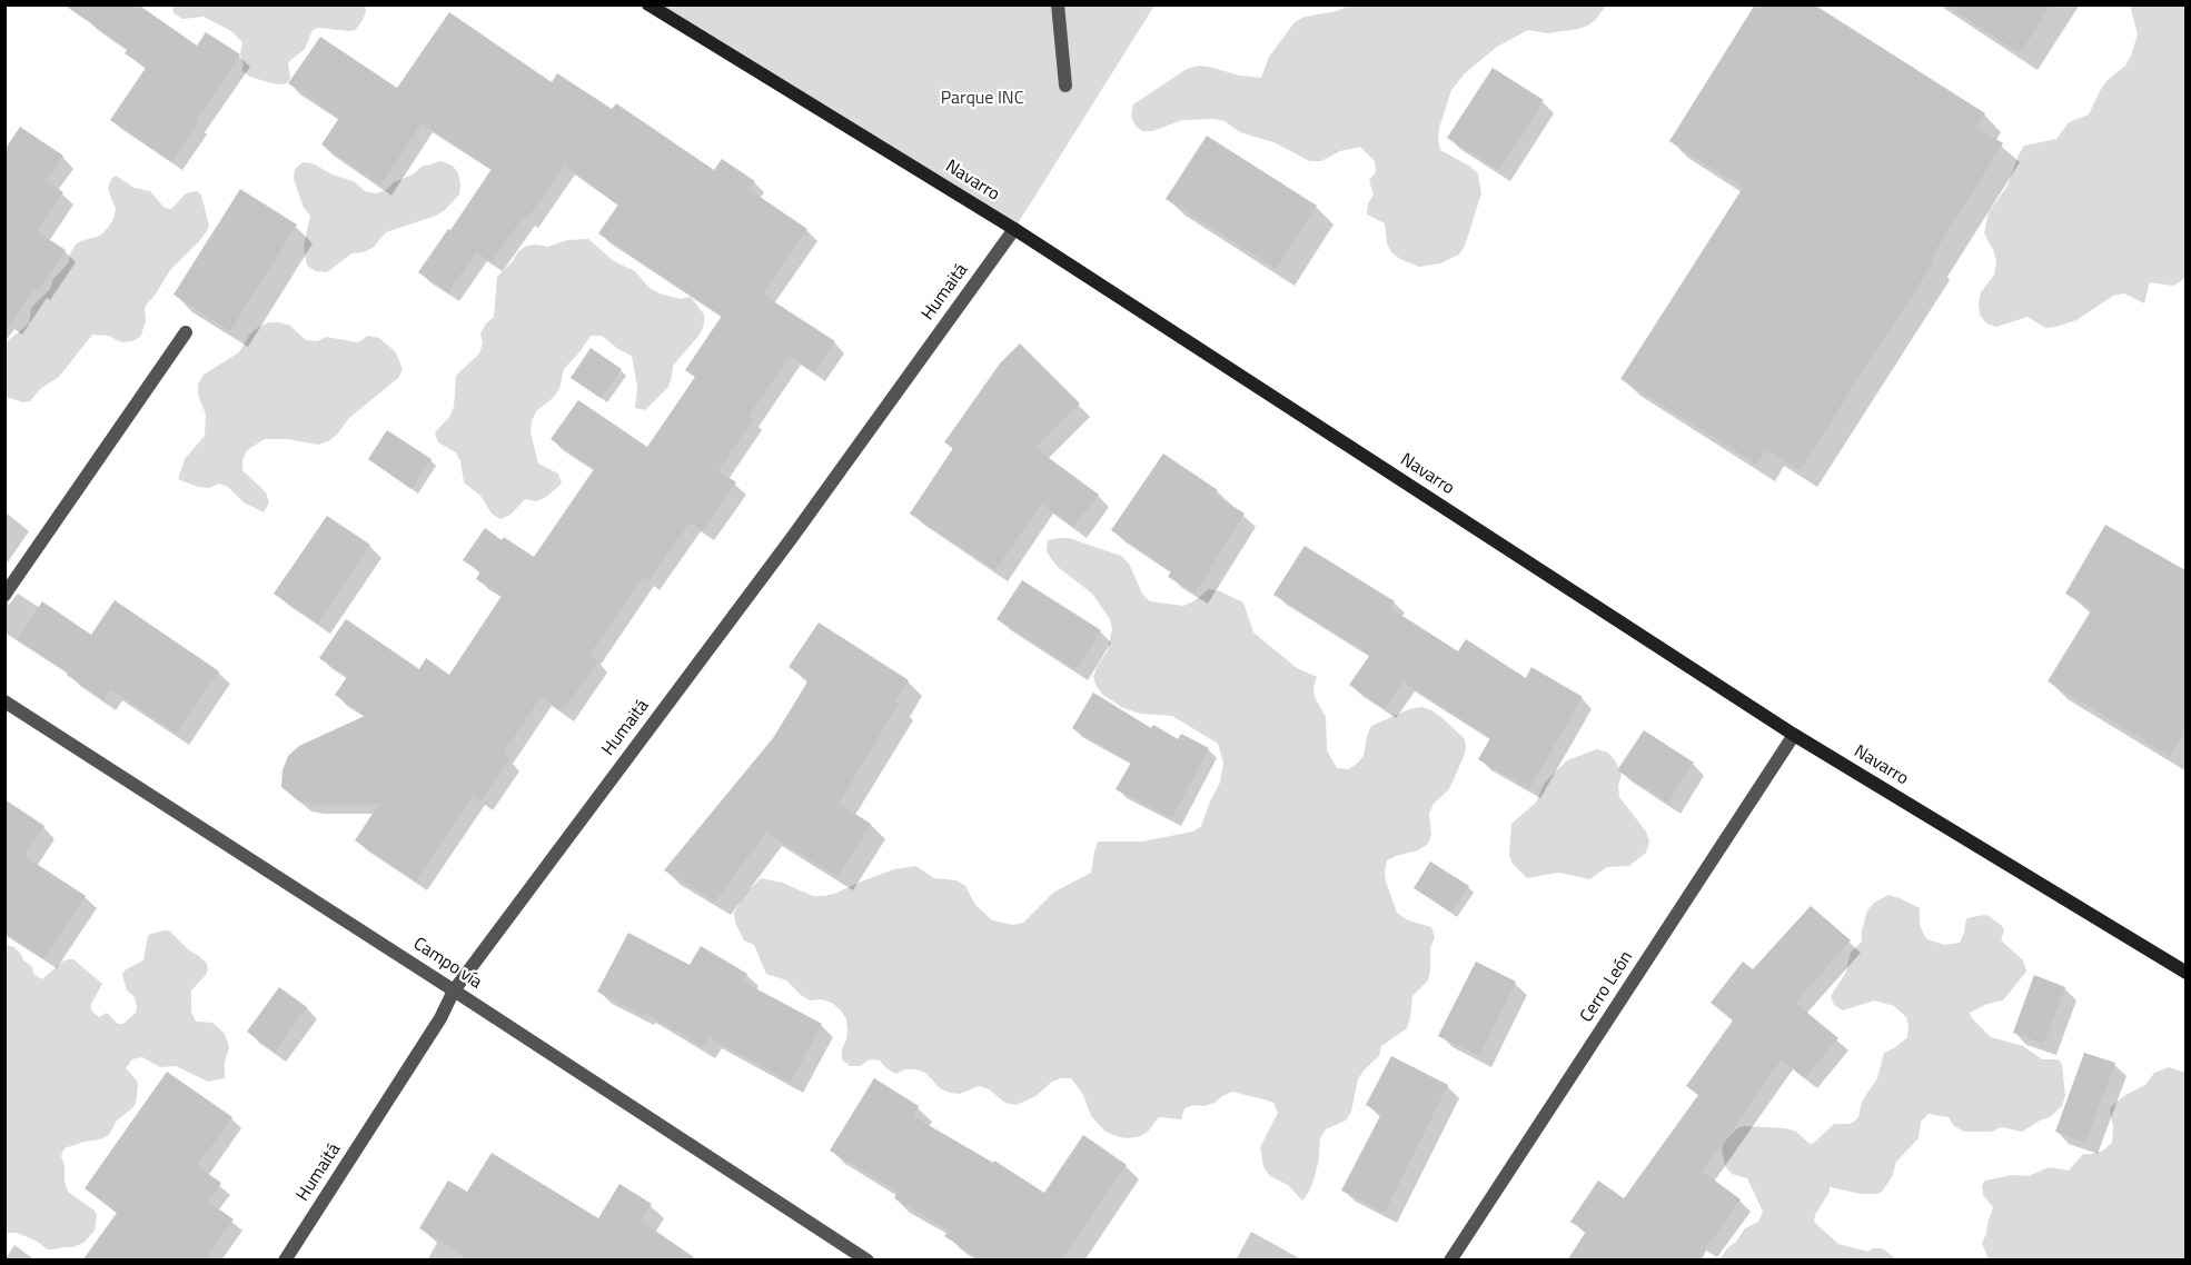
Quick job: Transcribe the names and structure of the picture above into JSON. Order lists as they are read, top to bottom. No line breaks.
{"streets":{"street":["Navarro","Humaitá","Campo vía","Cerro León"]},"crossings":[["Navarro","Humaitá"],["Navarro","Cerro León"],["Humaitá","Campo vía"]],"parks":["Parque INC"]}
